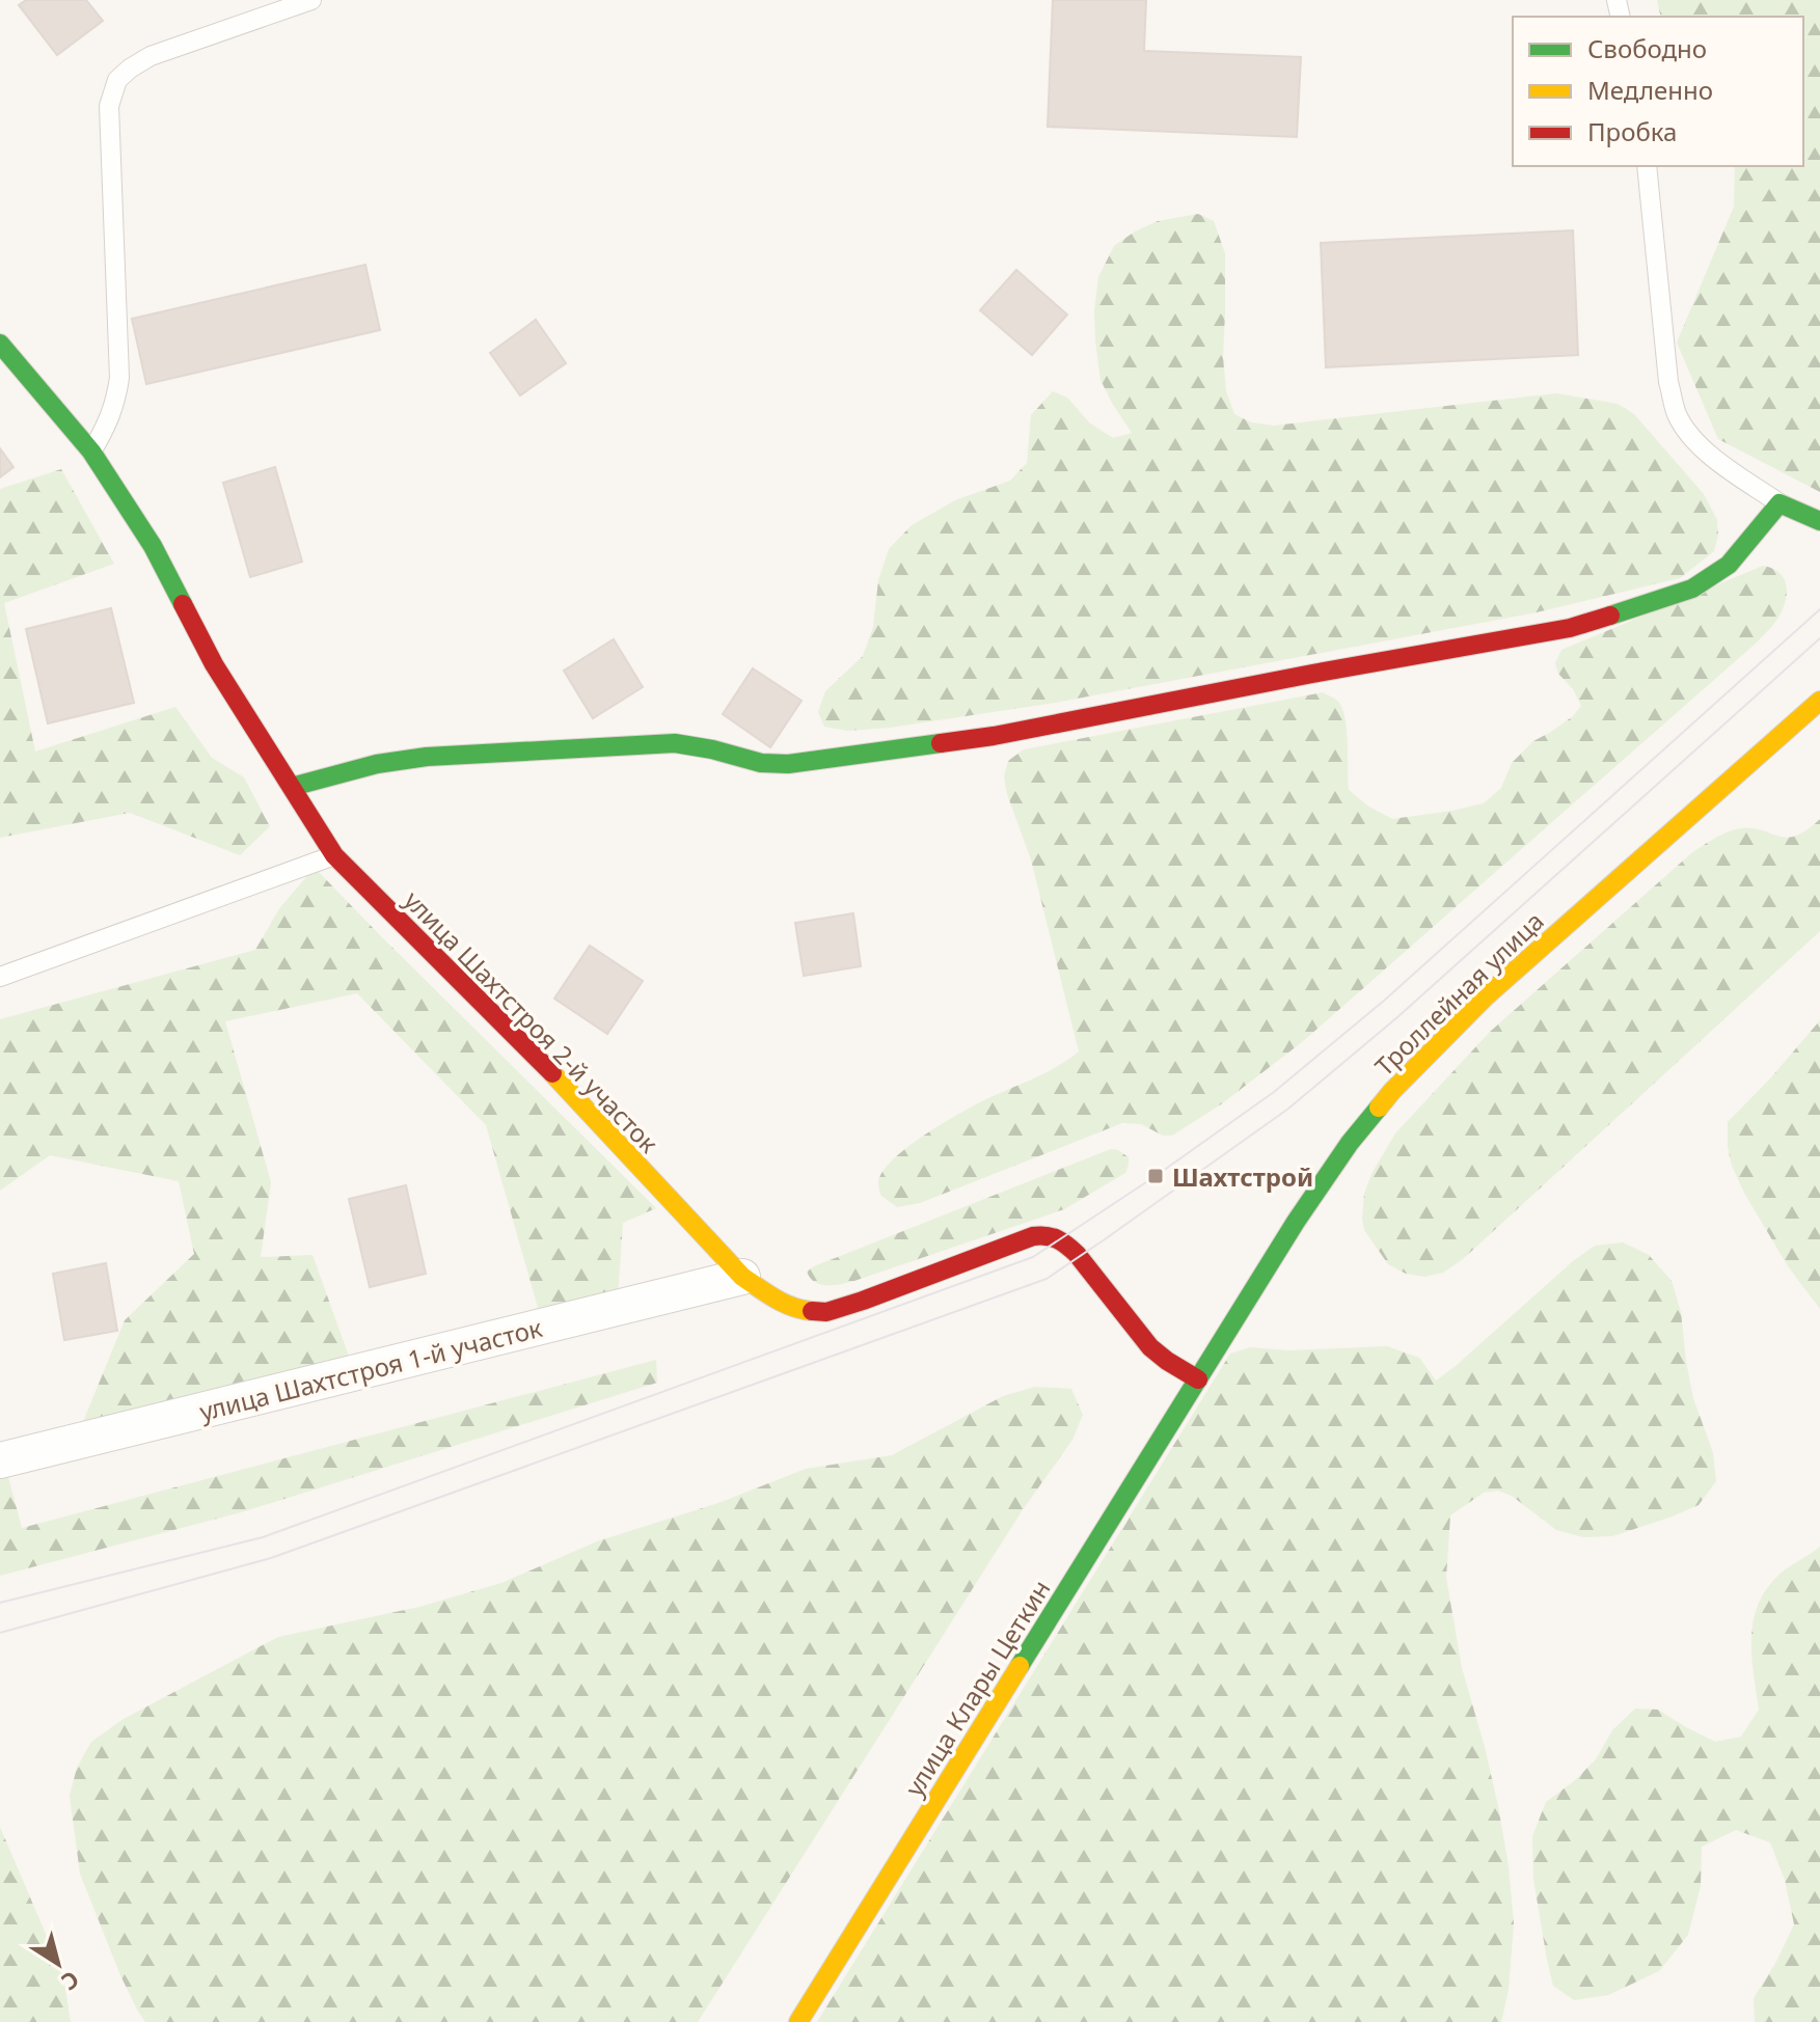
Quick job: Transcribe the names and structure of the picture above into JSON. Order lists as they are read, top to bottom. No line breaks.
{"streets":{"street":["Троллейная улица","улица Шахтстроя 2-й участок","улица Шахтстроя 1-й участок","улица Клары Цеткин"]},"crossings":[["Троллейная улица","улица Шахтстроя 2-й участок"],["Троллейная улица","улица Клары Цеткин"],["улица Шахтстроя 2-й участок","улица Шахтстроя 1-й участок"],["улица Шахтстроя 2-й участок","улица Клары Цеткин"]],"places":{"transit":["Шахтстрой"]},"legend":["Свободно","Медленно","Пробка"],"north":"bottom right"}
